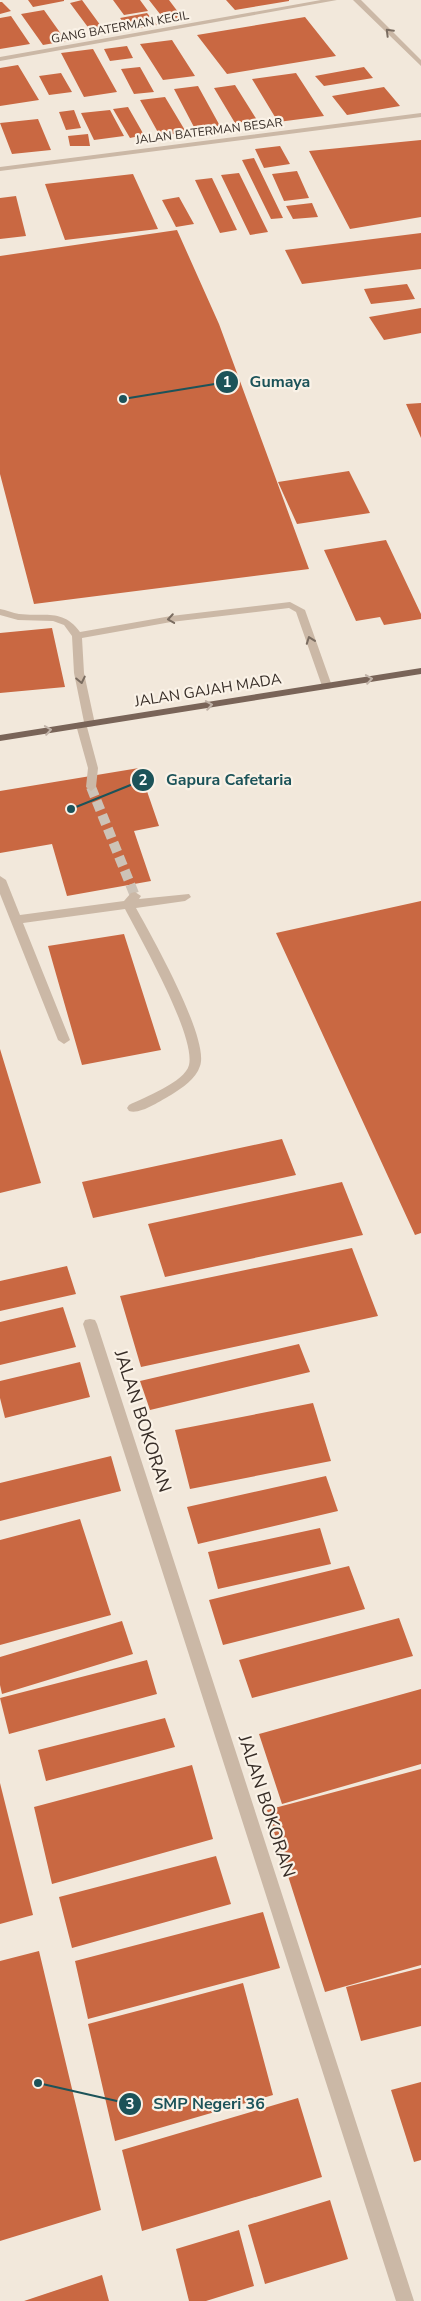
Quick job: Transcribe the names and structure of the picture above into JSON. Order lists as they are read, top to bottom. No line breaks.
{"streets":{"main road":["JALAN GAJAH MADA"],"street":["GANG BATERMAN KECIL","JALAN BATERMAN BESAR","JALAN BOKORAN"]},"one_way":["JALAN GAJAH MADA"],"places":["Gumaya","Gapura Cafetaria","SMP Negeri 36"]}
